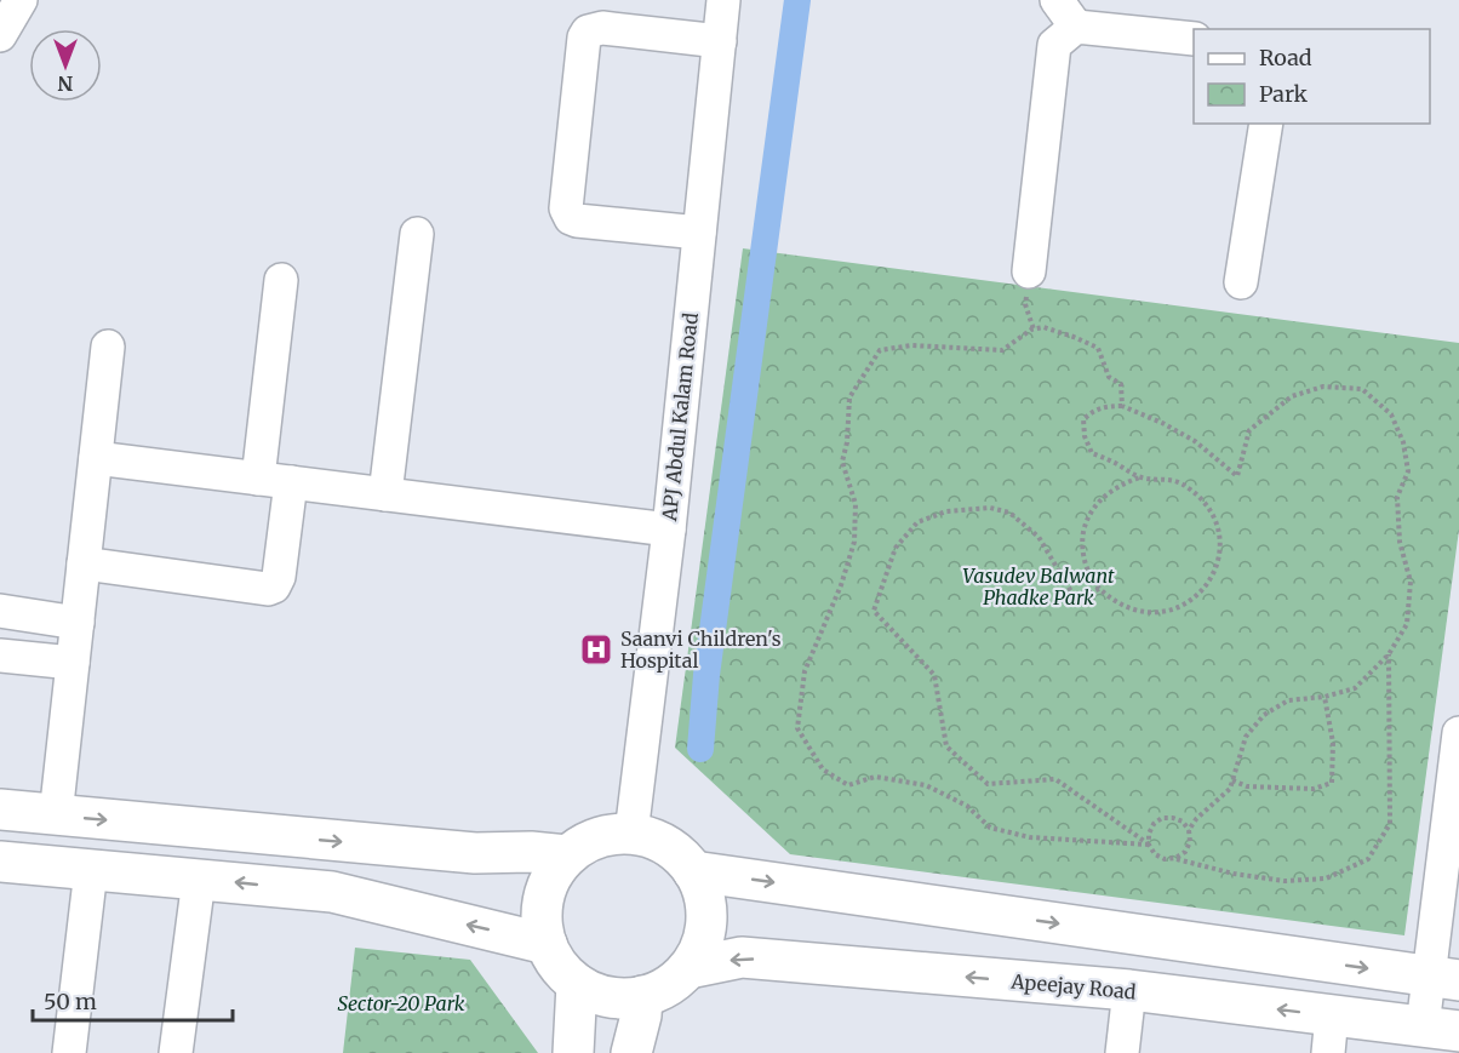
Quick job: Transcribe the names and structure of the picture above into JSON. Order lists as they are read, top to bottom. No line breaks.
{"streets":{"main road":["Apeejay Road"],"street":["APJ Abdul Kalam Road"]},"crossings":[["APJ Abdul Kalam Road","Apeejay Road"]],"parks":["Vasudev Balwant Phadke Park","Sector-20 Park"],"places":{"hospital":["Saanvi Children's Hospital"]},"legend":["Road","Park"],"scale_bar":"50 m","north":"bottom"}
